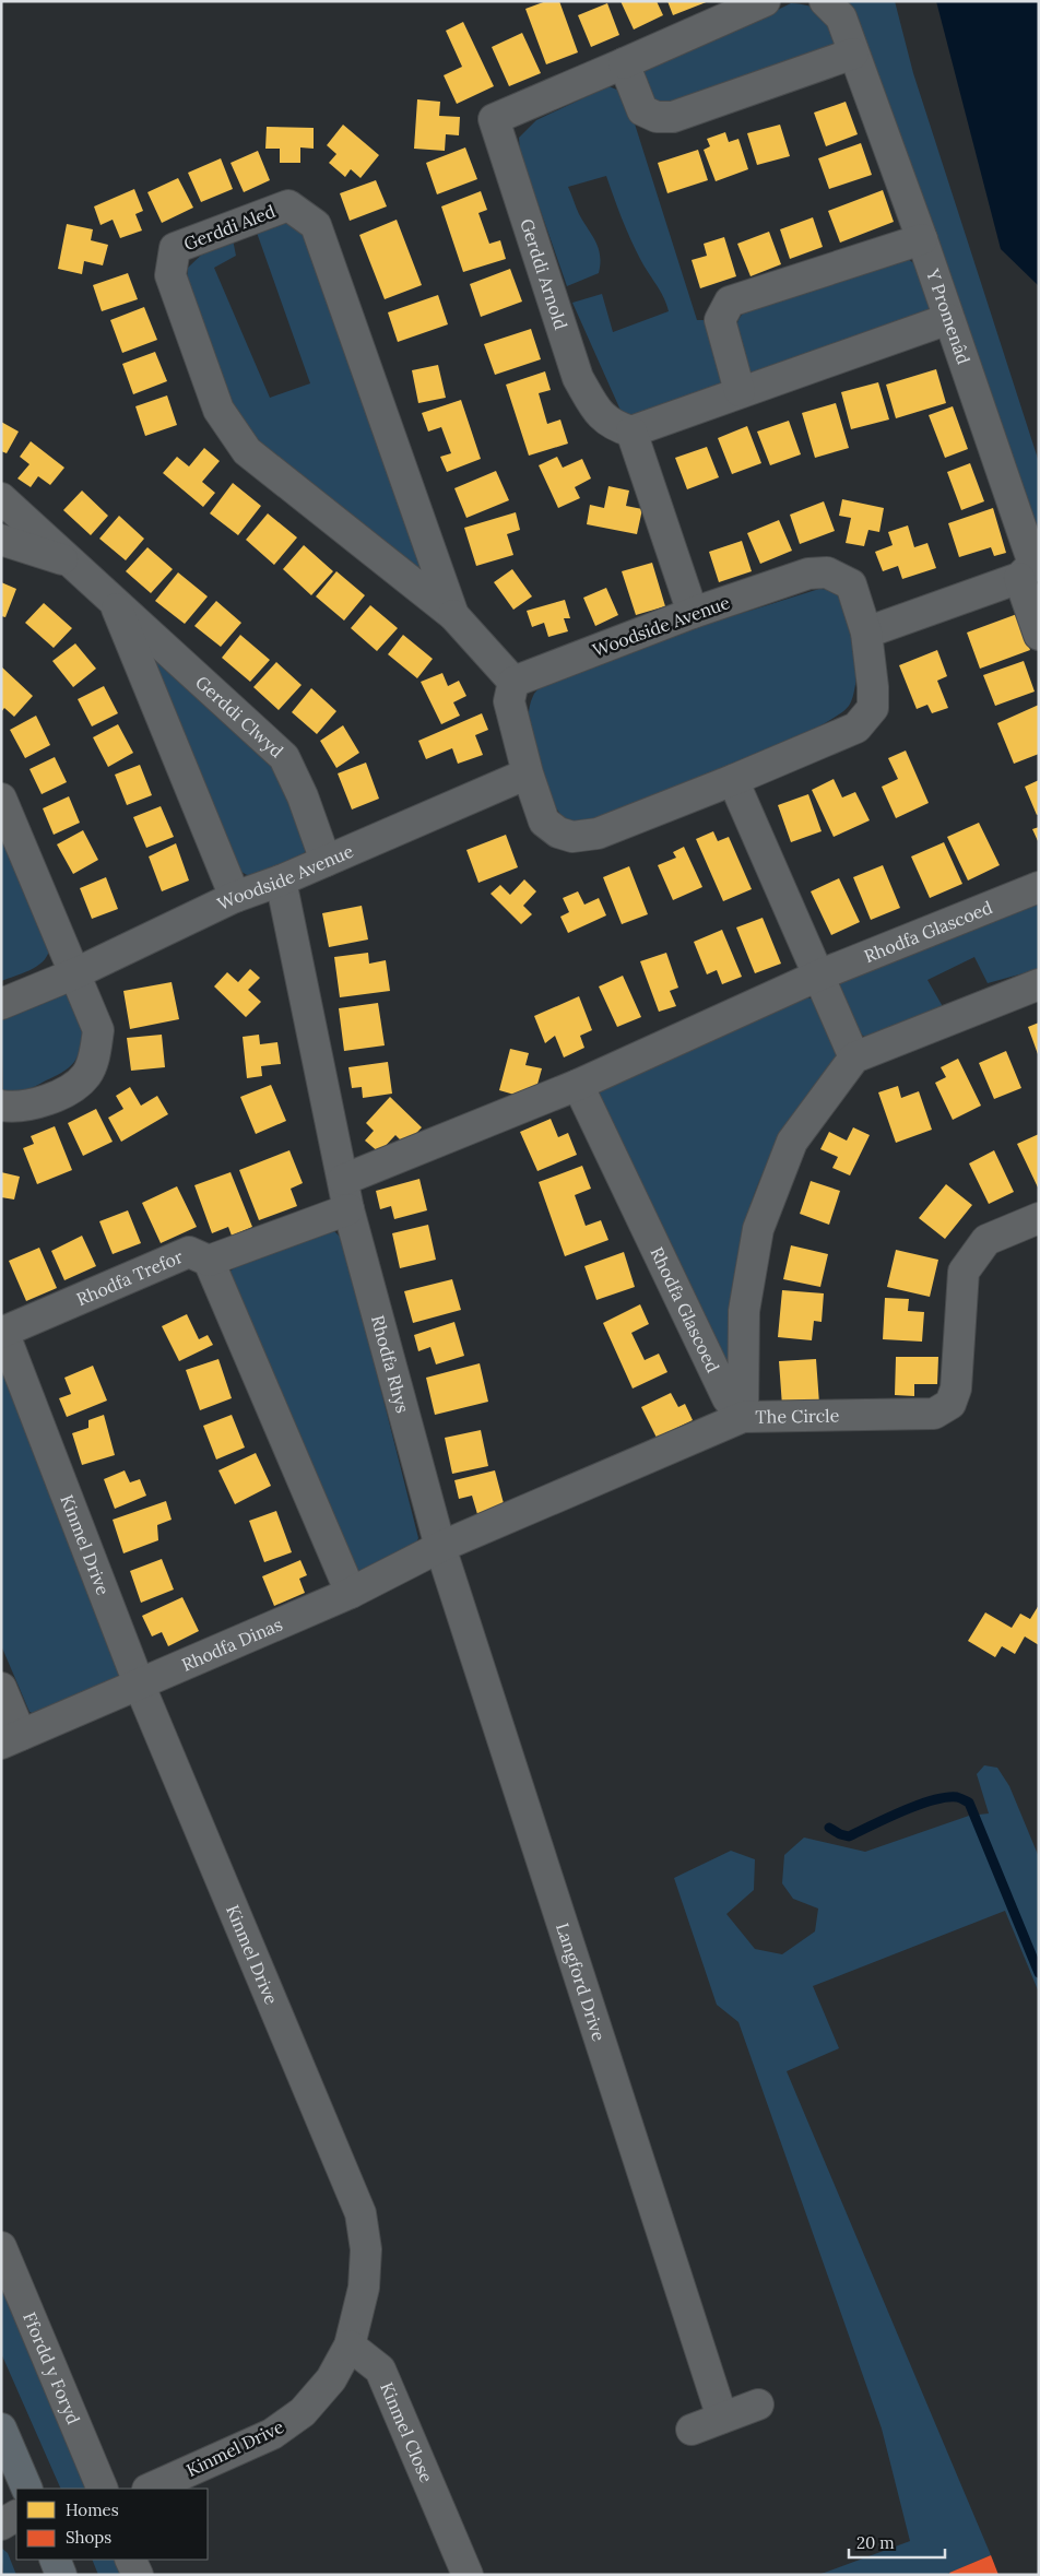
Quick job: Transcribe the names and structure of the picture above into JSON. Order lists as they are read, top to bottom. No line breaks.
{"streets":{"street":["Gerddi Aled","Gerddi Arnold","Y Promenâd","Woodside Avenue","Gerddi Clwyd","Rhodfa Glascoed","Rhodfa Trefor","Rhodfa Rhys","The Circle","Kinmel Drive","Rhodfa Dinas","Langford Drive","Ffordd y Foryd","Kinmel Close"]},"crossings":[["Gerddi Aled","Woodside Avenue"],["Woodside Avenue","Gerddi Clwyd"],["Woodside Avenue","Rhodfa Rhys"],["Rhodfa Glascoed","The Circle"],["Rhodfa Trefor","Rhodfa Rhys"],["Rhodfa Trefor","Kinmel Drive"],["Rhodfa Rhys","The Circle"],["Rhodfa Rhys","Rhodfa Dinas"],["Rhodfa Rhys","Langford Drive"],["The Circle","Rhodfa Dinas"],["The Circle","Langford Drive"],["Kinmel Drive","Rhodfa Dinas"],["Kinmel Drive","Kinmel Close"],["Rhodfa Dinas","Langford Drive"]],"legend":["Homes","Shops"],"scale_bar":"20 m"}
